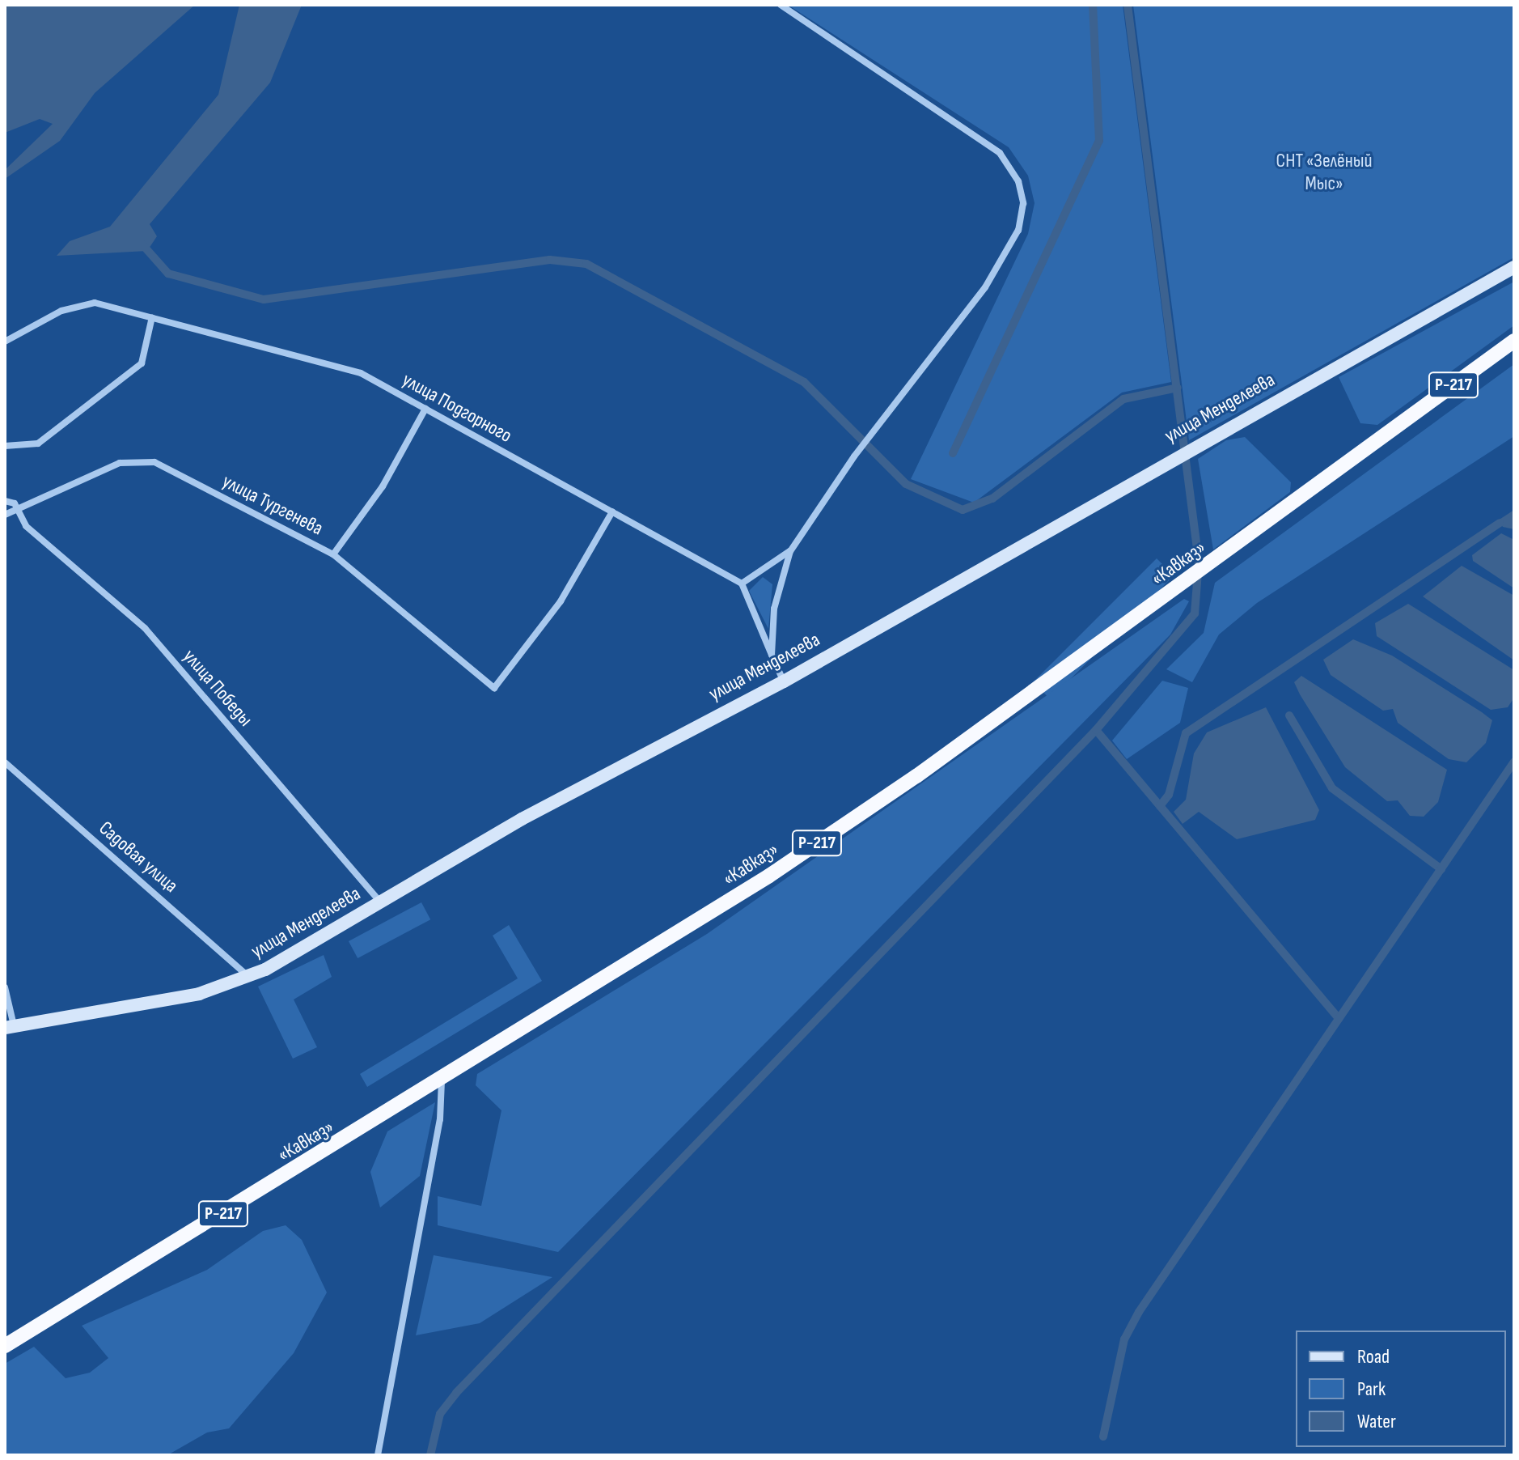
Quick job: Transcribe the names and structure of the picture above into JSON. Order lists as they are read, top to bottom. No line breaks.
{"streets":{"highway":["Р-217","«Кавказ»"],"main road":["улица Менделеева"],"street":["улица Подгорного","улица Тургенева","улица Победы","Садовая улица"]},"crossings":[["улица Подгорного","улица Тургенева"],["улица Менделеева","улица Победы"],["улица Менделеева","Садовая улица"],["улица Тургенева","улица Победы"]],"parks":["СНТ «Зелёный Мыс»"],"legend":["Road","Park","Water"]}
